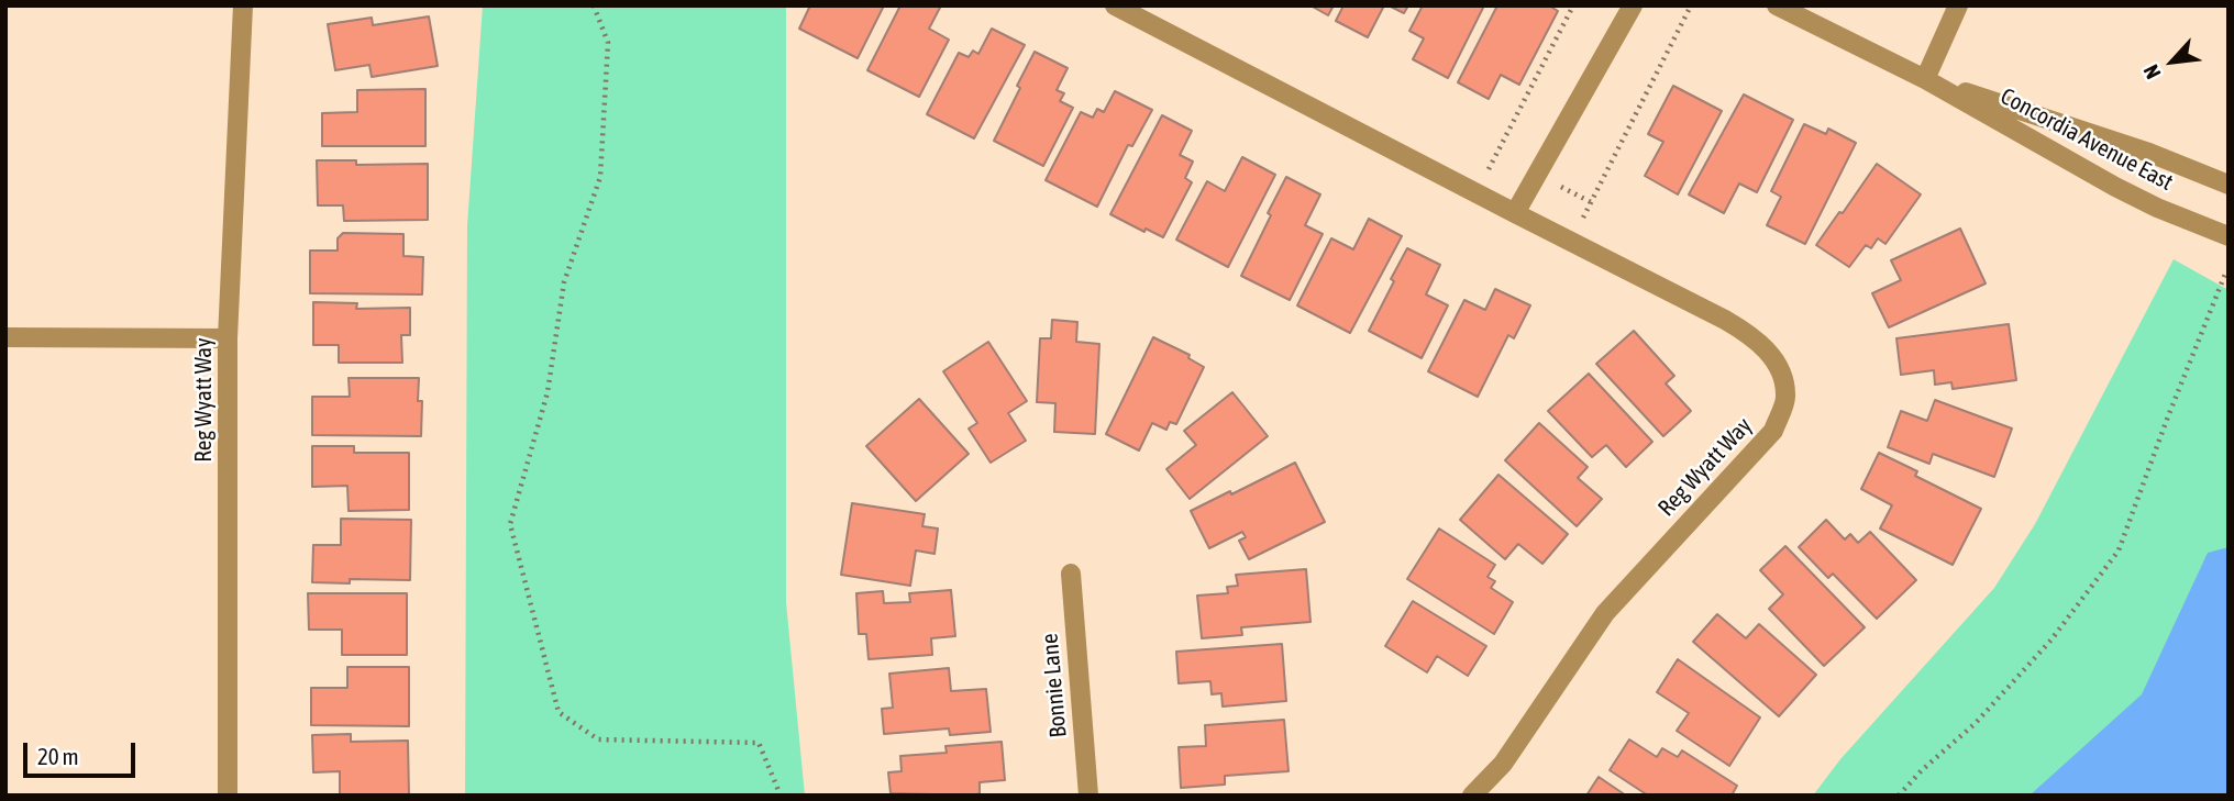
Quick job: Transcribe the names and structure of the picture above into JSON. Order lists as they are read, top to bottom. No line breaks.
{"streets":{"street":["Concordia Avenue East","Reg Wyatt Way","Bonnie Lane"]},"scale_bar":"20 m","north":"bottom left"}
